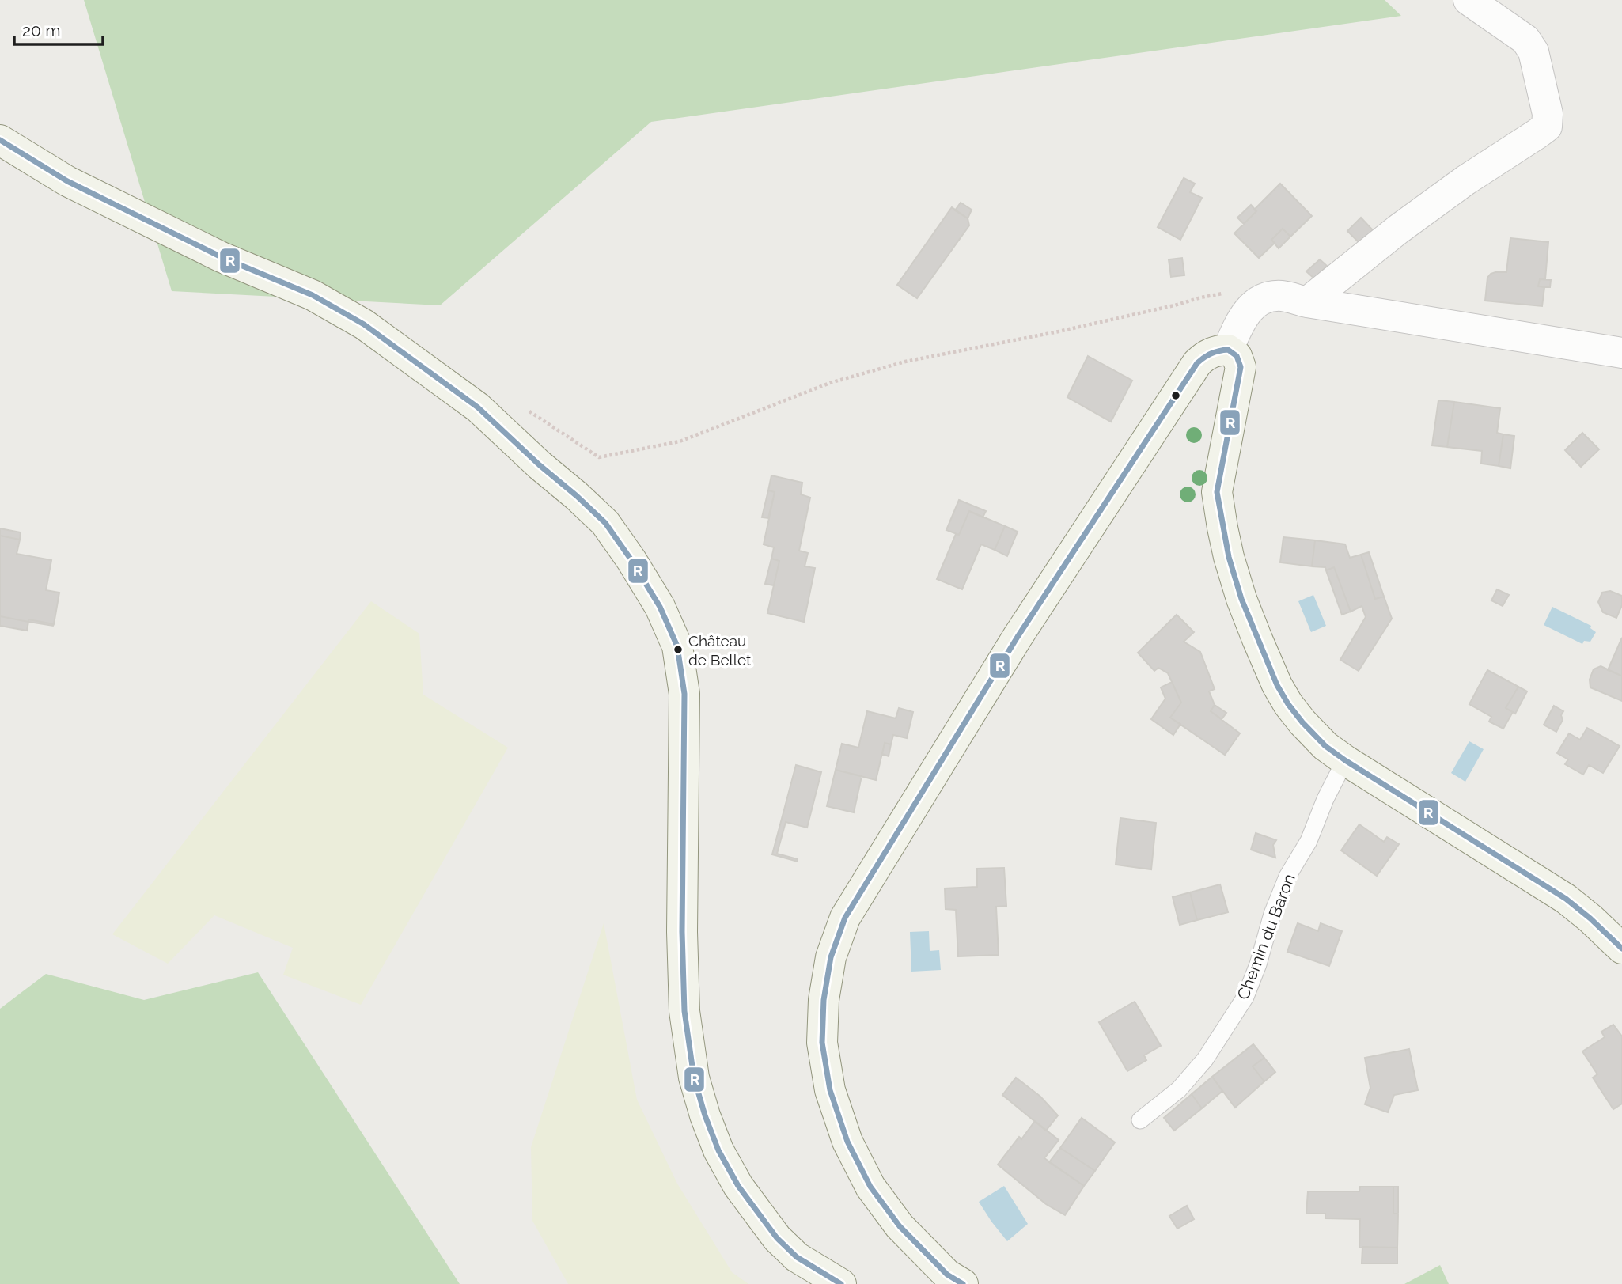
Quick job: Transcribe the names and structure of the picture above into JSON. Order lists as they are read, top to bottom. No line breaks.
{"streets":{"lane":["Chemin du Baron"]},"places":["Château de Bellet"],"lines":["transit line R"],"scale_bar":"20 m"}
